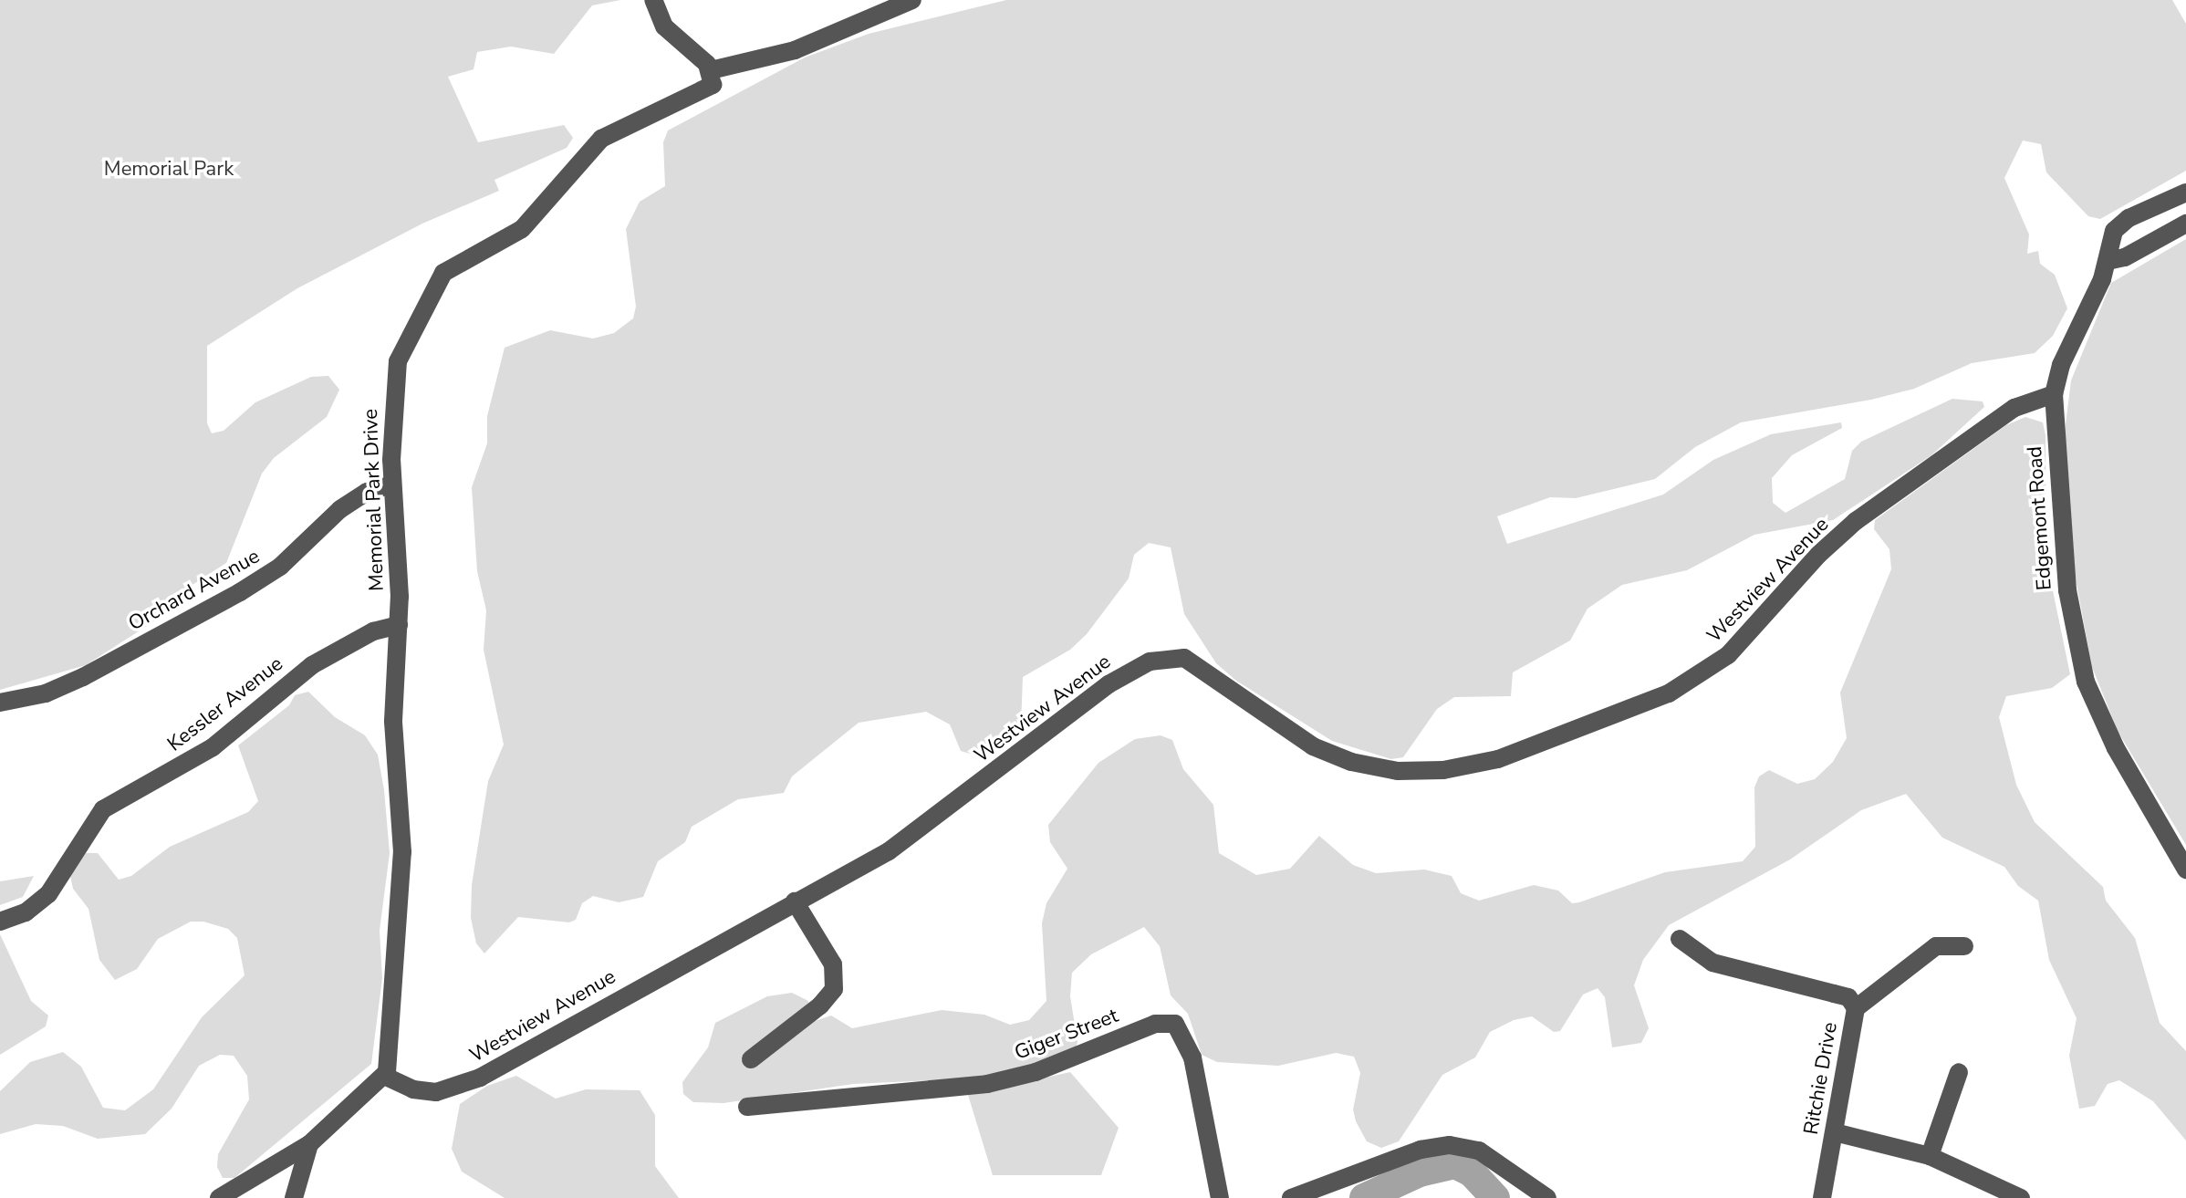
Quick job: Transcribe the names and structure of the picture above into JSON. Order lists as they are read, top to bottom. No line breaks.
{"streets":{"street":["Memorial Park Drive","Edgemont Road","Westview Avenue","Orchard Avenue","Kessler Avenue","Giger Street","Ritchie Drive"]},"crossings":[["Memorial Park Drive","Westview Avenue"],["Memorial Park Drive","Orchard Avenue"],["Memorial Park Drive","Kessler Avenue"],["Edgemont Road","Westview Avenue"]],"parks":["Memorial Park"]}
